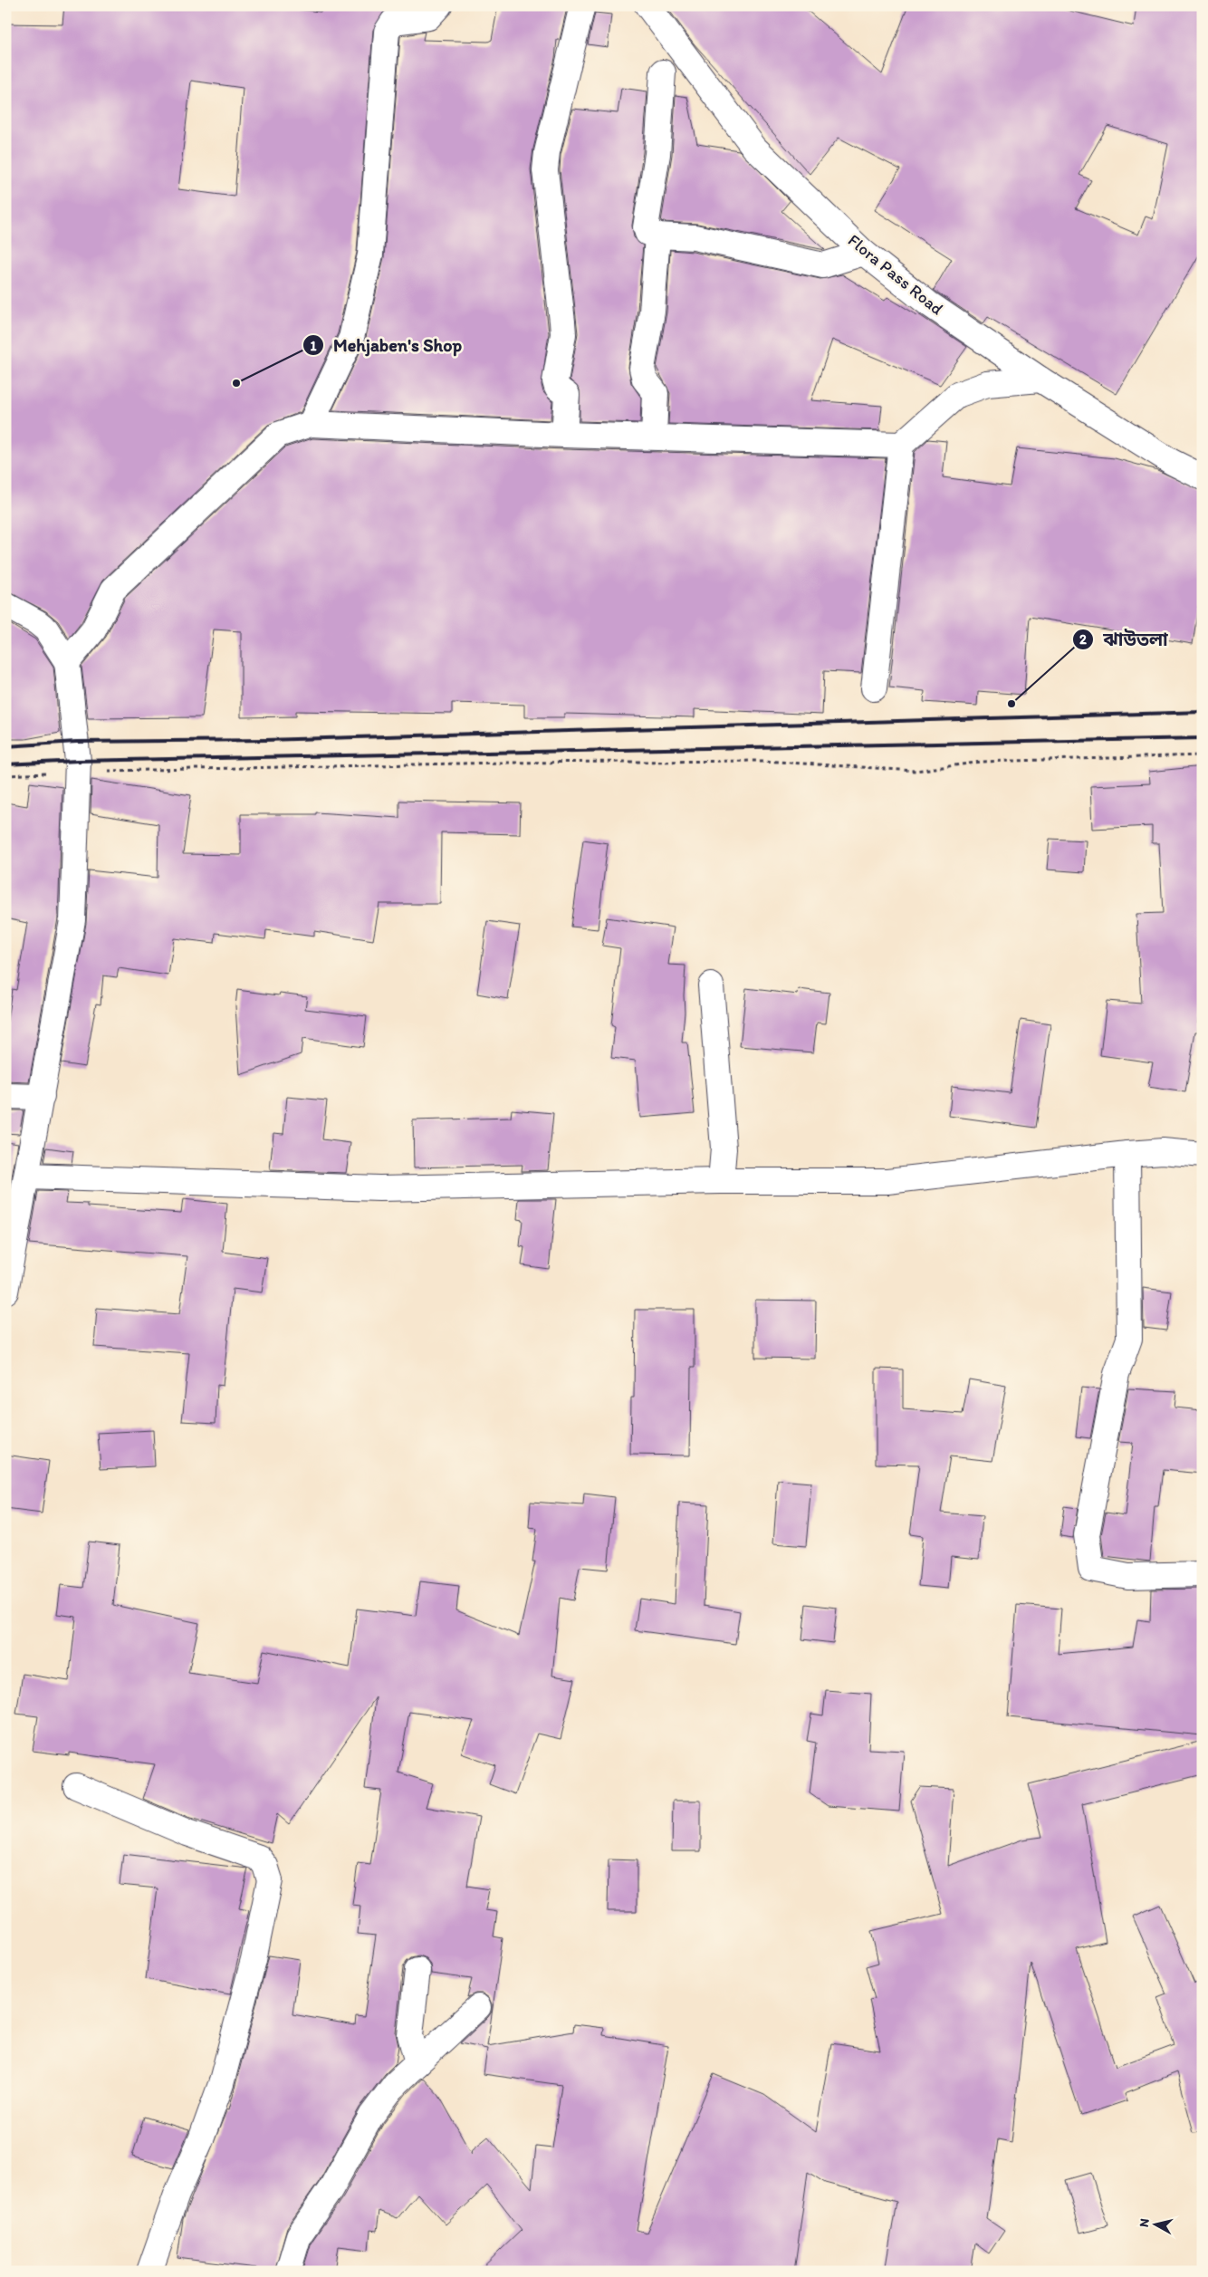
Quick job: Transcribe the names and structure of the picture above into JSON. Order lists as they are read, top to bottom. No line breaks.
{"streets":{"street":["Flora Pass Road"]},"places":["Mehjaben's Shop","ঝাউতলা"],"north":"left"}
